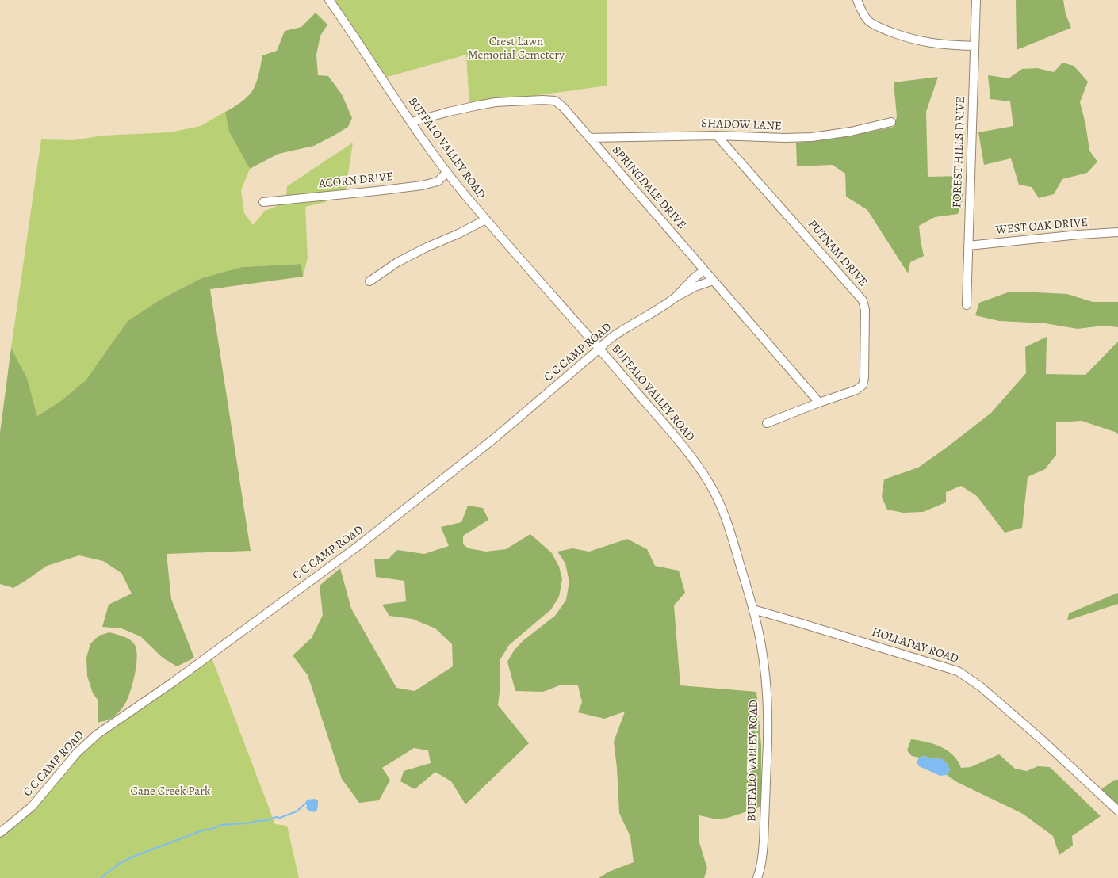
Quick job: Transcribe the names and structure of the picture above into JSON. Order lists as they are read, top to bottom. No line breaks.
{"streets":{"street":["SHADOW LANE","BUFFALO VALLEY ROAD","FOREST HILLS DRIVE","ACORN DRIVE","SPRINGDALE DRIVE","WEST OAK DRIVE","PUTNAM DRIVE","C C CAMP ROAD","HOLLADAY ROAD"]},"crossings":[["SHADOW LANE","SPRINGDALE DRIVE"],["SHADOW LANE","PUTNAM DRIVE"],["BUFFALO VALLEY ROAD","ACORN DRIVE"],["BUFFALO VALLEY ROAD","SPRINGDALE DRIVE"],["BUFFALO VALLEY ROAD","C C CAMP ROAD"],["BUFFALO VALLEY ROAD","HOLLADAY ROAD"],["FOREST HILLS DRIVE","WEST OAK DRIVE"],["SPRINGDALE DRIVE","PUTNAM DRIVE"]],"parks":["Crest Lawn Memorial Cemetery","Cane Creek Park"]}
